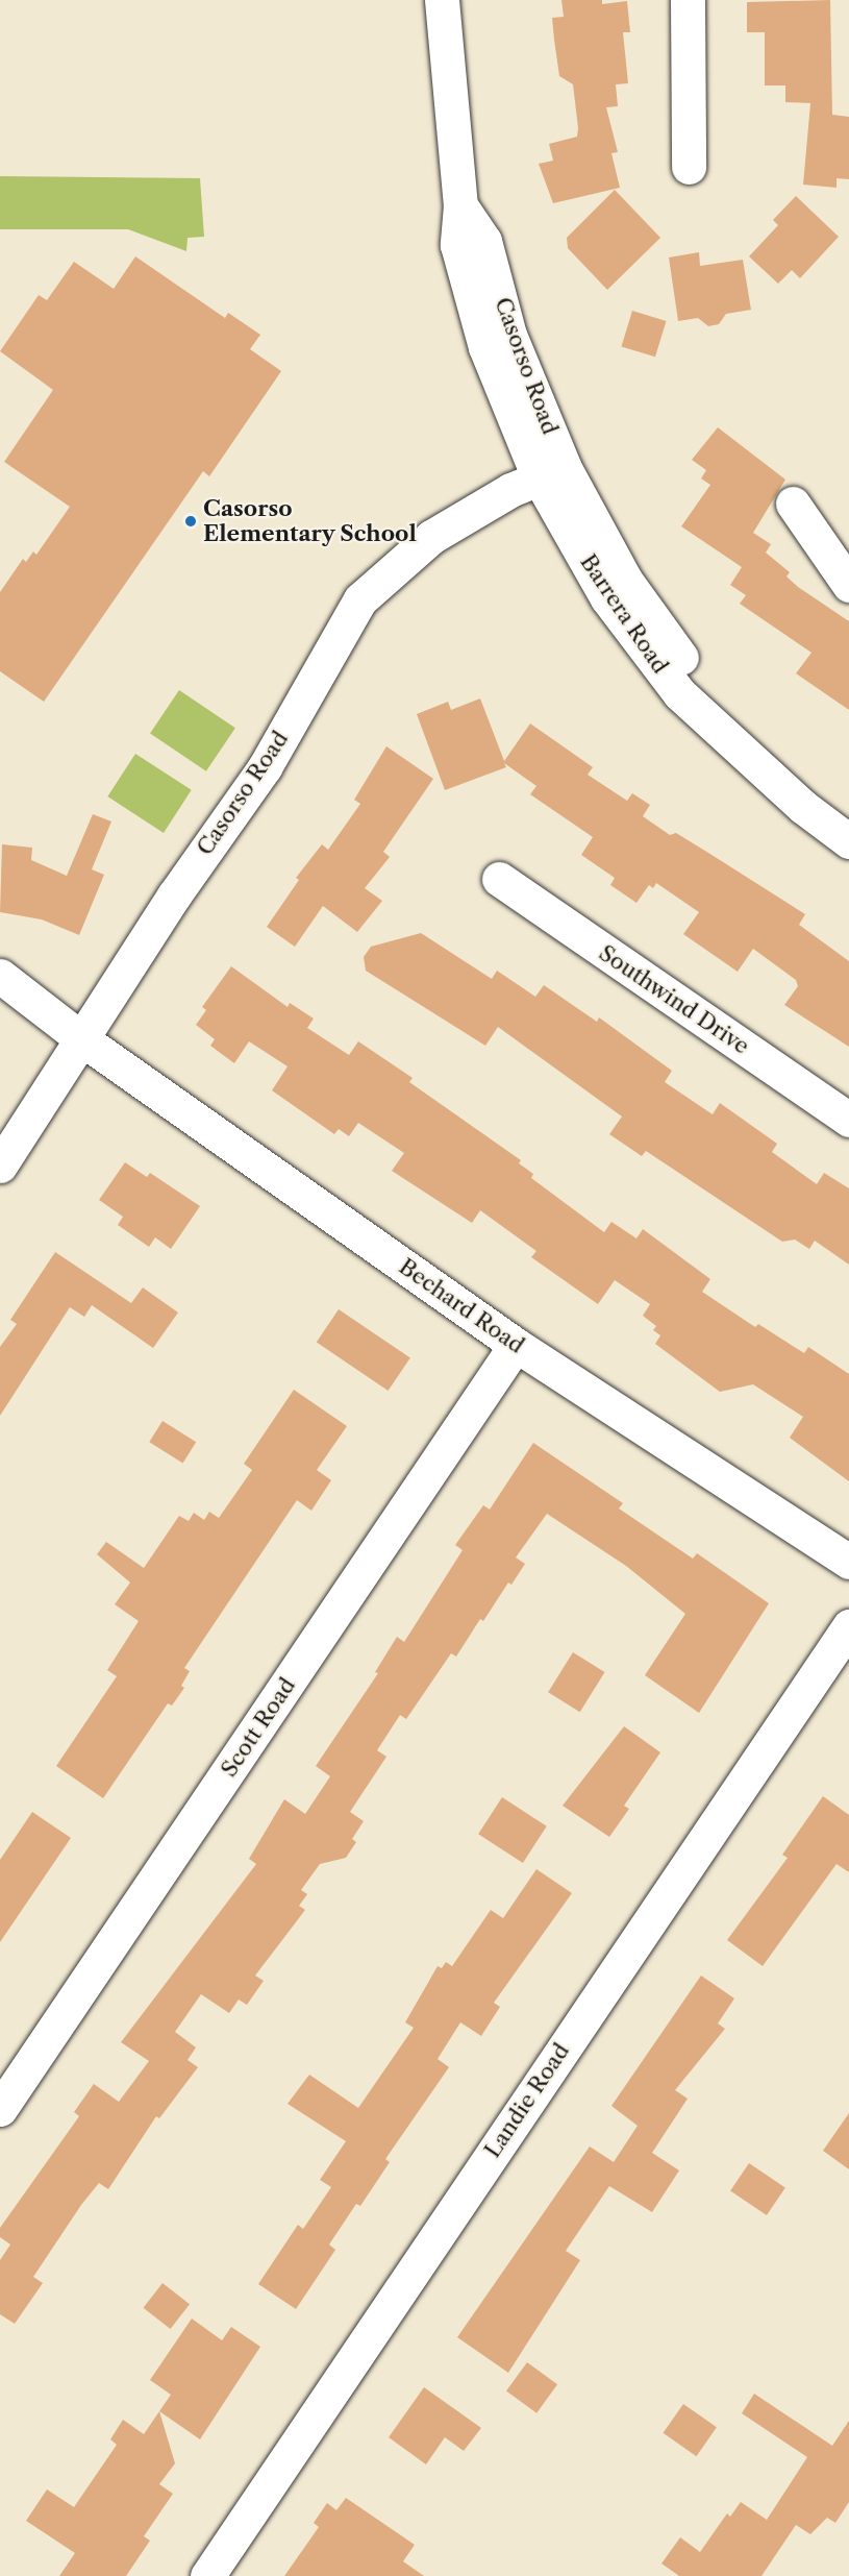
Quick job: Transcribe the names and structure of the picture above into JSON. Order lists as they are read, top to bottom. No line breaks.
{"streets":{"street":["Casorso Road","Barrera Road","Southwind Drive","Bechard Road","Scott Road","Landie Road"]},"crossings":[["Casorso Road","Barrera Road"],["Casorso Road","Bechard Road"],["Bechard Road","Scott Road"]],"places":["Casorso Elementary School"]}
